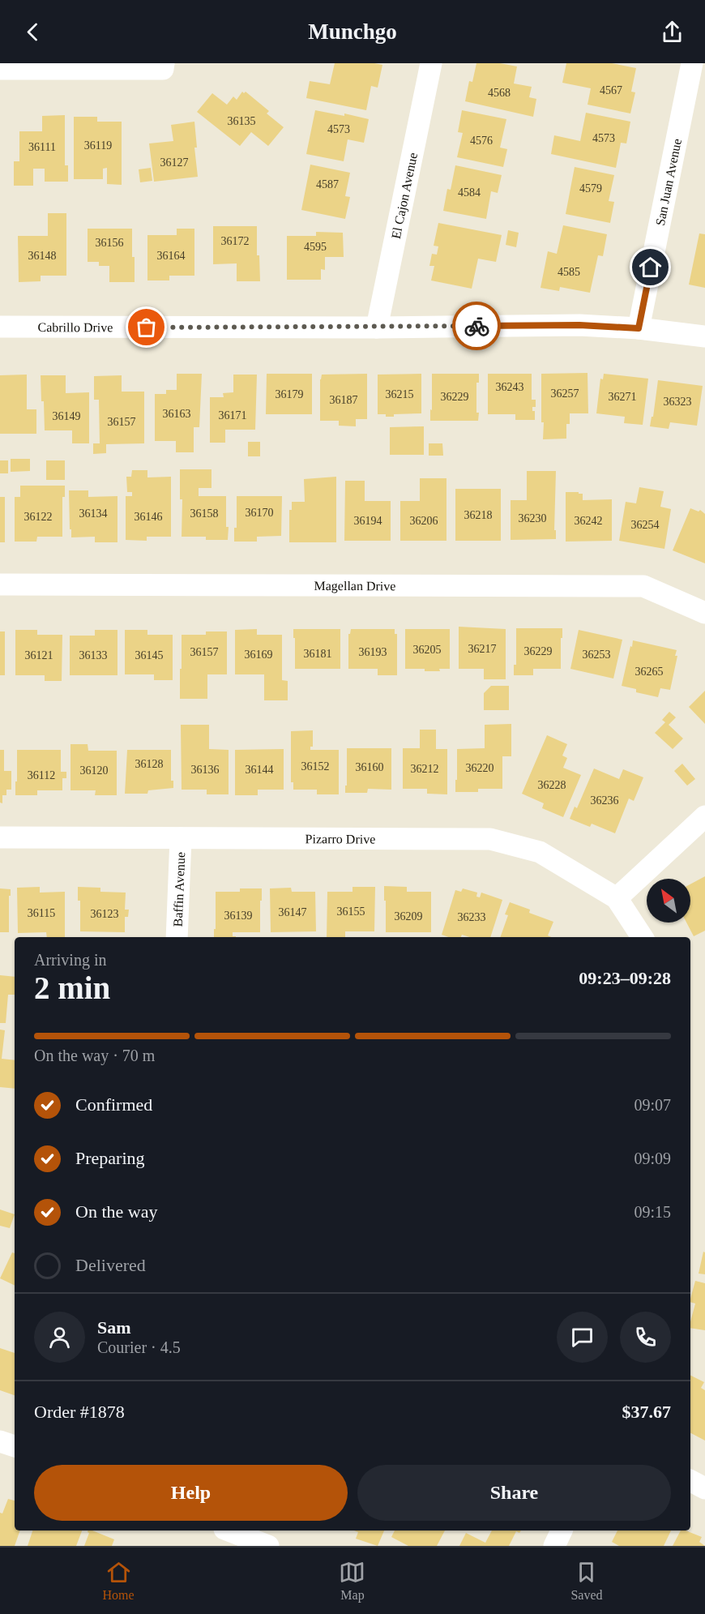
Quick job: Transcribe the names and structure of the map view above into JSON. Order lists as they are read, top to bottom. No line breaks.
{"streets":{"street":["San Juan Avenue","El Cajon Avenue","Cabrillo Drive","Magellan Drive","Pizarro Drive","Baffin Avenue"]},"crossings":[["San Juan Avenue","Cabrillo Drive"],["El Cajon Avenue","Cabrillo Drive"],["Pizarro Drive","Baffin Avenue"]],"house_numbers":["4567","4568","36135","4573","4573","4576","36119","36111","36127","4587","4579","4584","36172","36156","4595","36148","36164","4585","36243","36257","36179","36215","36229","36271","36187","36323","36163","36171","36149","36157","36170","36134","36158","36218","36122","36146","36230","36194","36206","36242","36254","36217","36205","36229","36157","36193","36181","36169","36253","36121","36133","36145","36265","36128","36152","36160","36220","36212","36136","36144","36120","36112","36228","36236","36155","36147","36115","36123","36139","36209","36233"],"north":"top left","page":{"header":"Munchgo","heading":["2 min","Arriving in","09:23–09:28"],"panel":["Sam","Courier · 4.5","Order #1878","$37.67"],"bar":"On the way · 70 m","list":[["Confirmed","09:07"],["Preparing","09:09"],["On the way","09:15"],"Delivered"],"buttons":["Help","Share"],"tabs":["Home","Map","Saved"]}}
